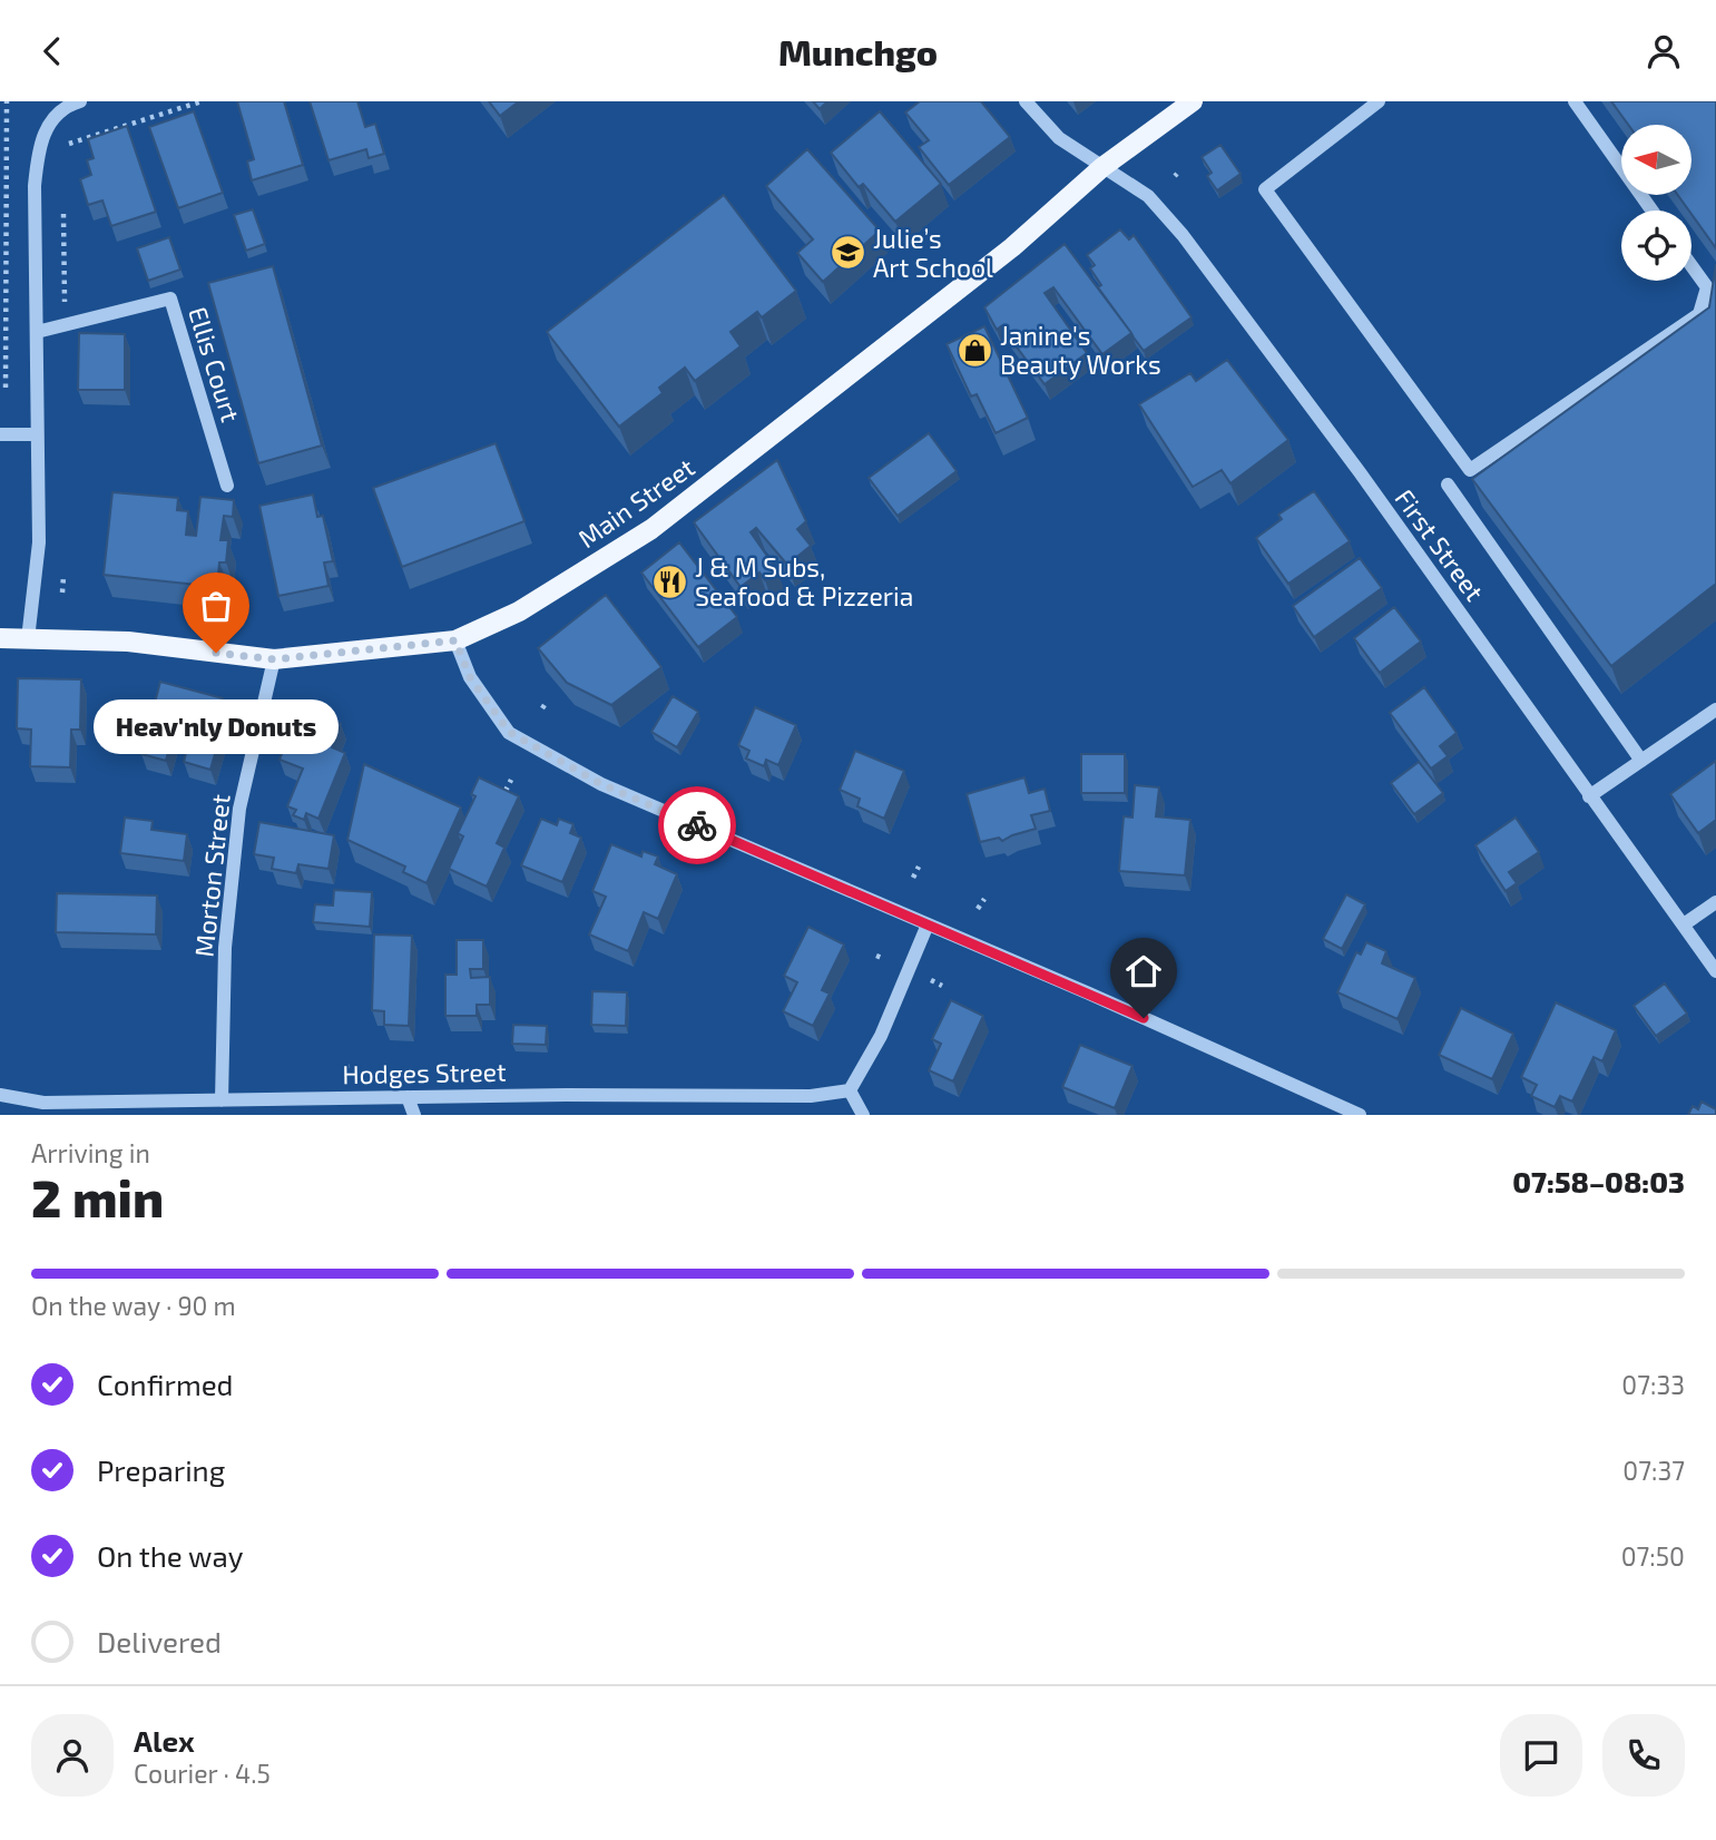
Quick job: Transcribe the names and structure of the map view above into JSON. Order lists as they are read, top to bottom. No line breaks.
{"streets":{"main road":["Main Street"],"street":["Ellis Court","First Street","Morton Street","Hodges Street"]},"crossings":[["Main Street","First Street"],["Main Street","Morton Street"],["Morton Street","Hodges Street"]],"places":{"school or university":["Julie’s Art School"],"shop":["Janine's Beauty Works"],"restaurant":["J & M Subs, Seafood & Pizzeria"],"other":["Heav'nly Donuts"]},"north":"left","page":{"header":"Munchgo","bubble":"Heav'nly Donuts","heading":["2 min","Arriving in","07:58–08:03"],"panel":["Alex","Courier · 4.5"],"bar":"On the way · 90 m","list":[["Confirmed","07:33"],["Preparing","07:37"],["On the way","07:50"],"Delivered"]}}
